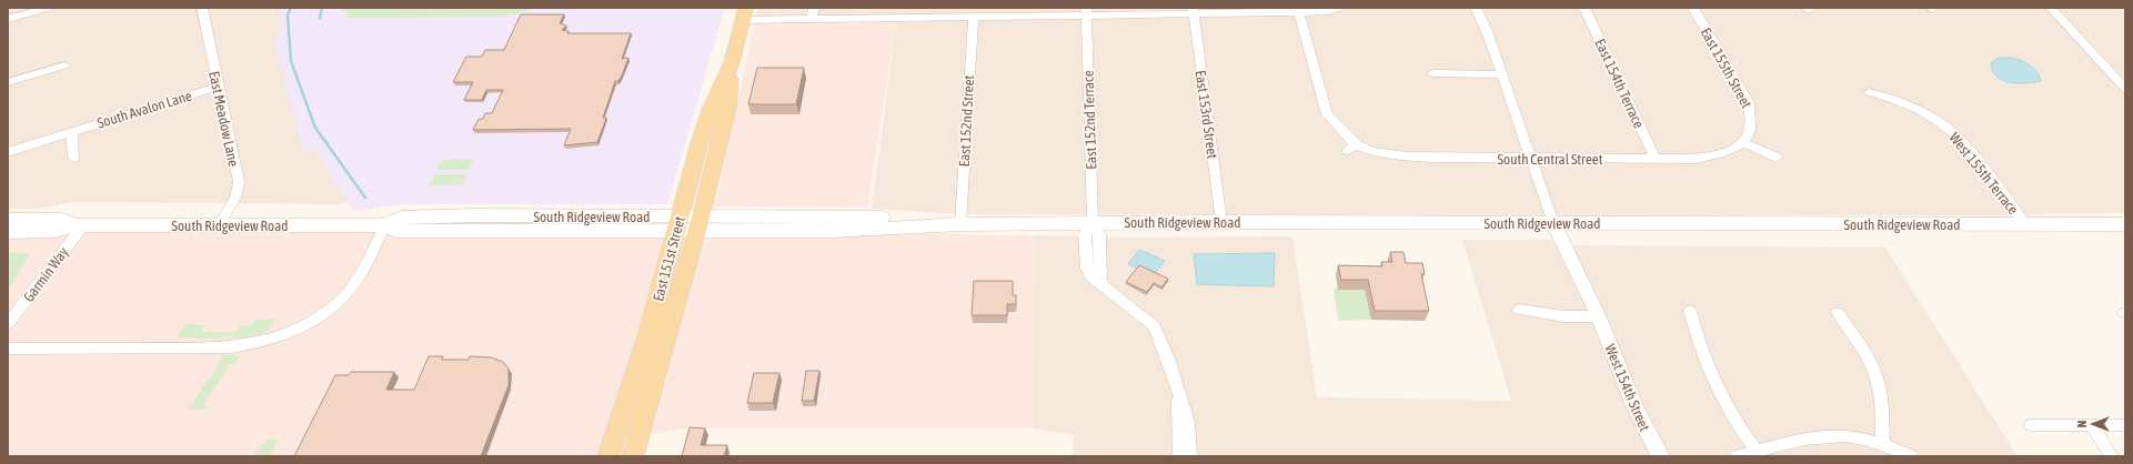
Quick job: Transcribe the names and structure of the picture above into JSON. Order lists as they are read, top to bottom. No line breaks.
{"streets":{"main road":["South Ridgeview Road","East 151st Street"],"street":["East 155th Street","East 154th Terrace","South Avalon Lane","East 153rd Street","East Meadow Lane","East 152nd Terrace","East 152nd Street","South Central Street","West 155th Terrace","Garmin Way","West 154th Street"]},"crossings":[["East 155th Street","South Central Street"],["East 154th Terrace","South Central Street"],["South Avalon Lane","East Meadow Lane"],["East 153rd Street","South Ridgeview Road"],["East Meadow Lane","South Ridgeview Road"],["East 152nd Terrace","South Ridgeview Road"],["East 152nd Street","South Ridgeview Road"],["West 155th Terrace","South Ridgeview Road"],["South Ridgeview Road","East 151st Street"],["South Ridgeview Road","Garmin Way"],["South Ridgeview Road","West 154th Street"]],"north":"left"}
